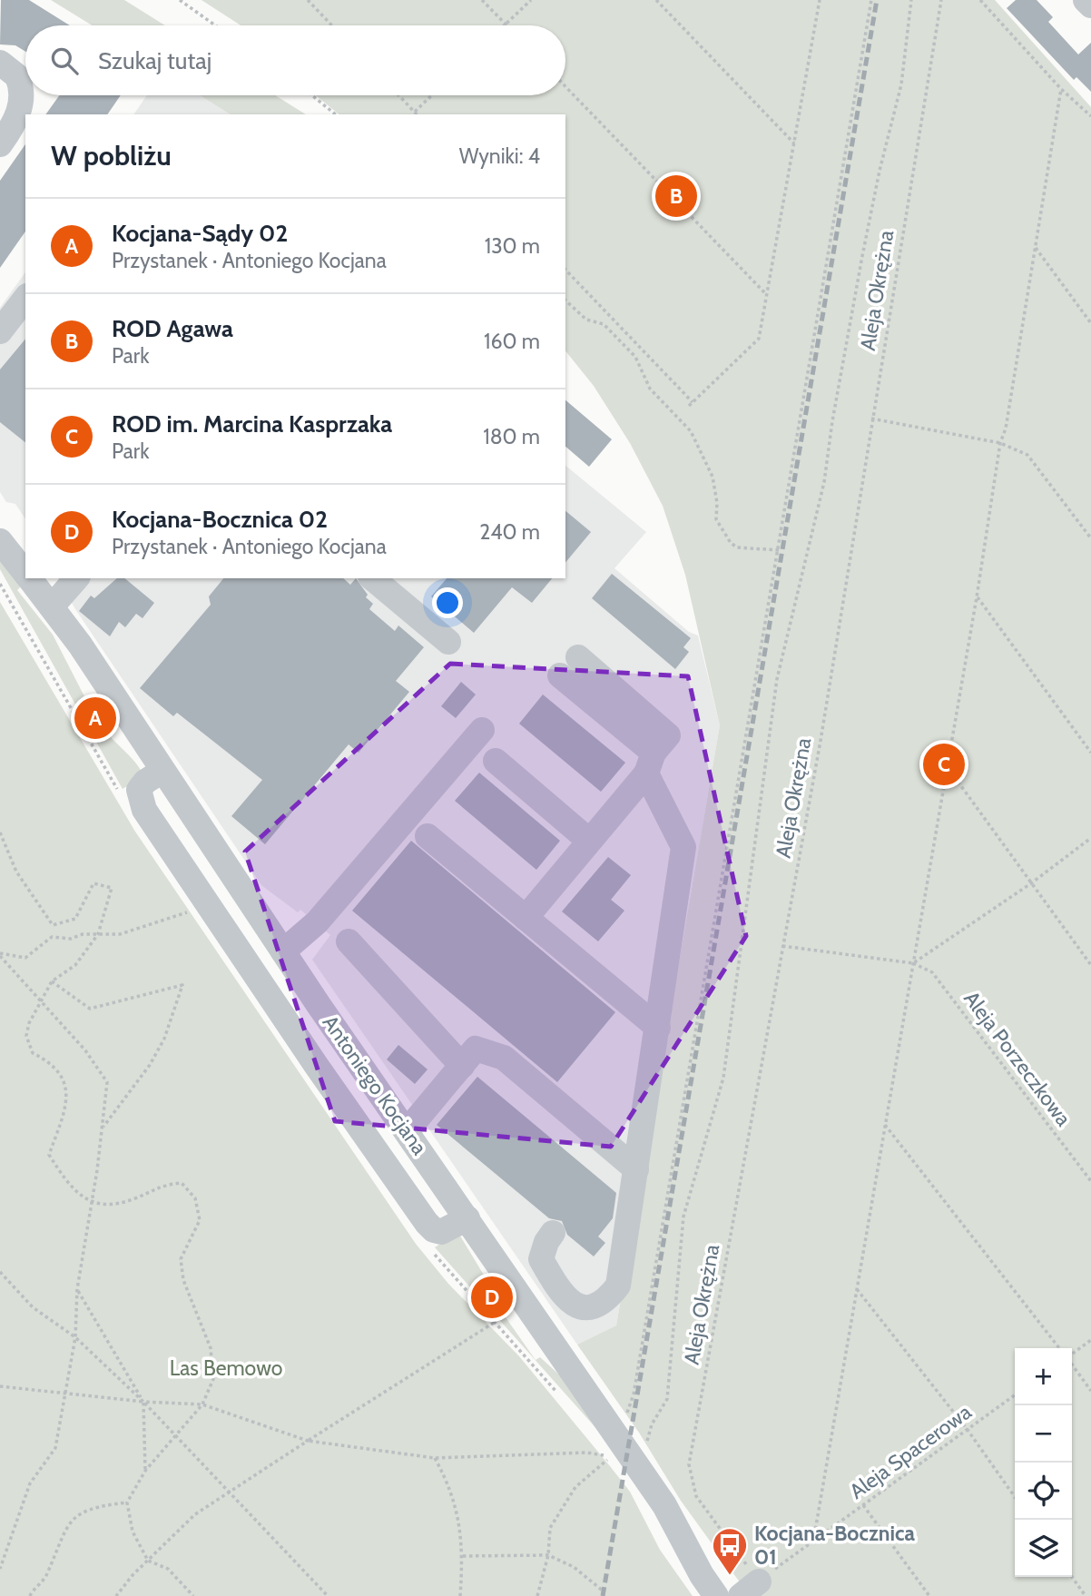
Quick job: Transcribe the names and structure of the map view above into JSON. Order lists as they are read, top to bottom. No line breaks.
{"streets":{"street":["Antoniego Kocjana"],"path":["Aleja Okrężna","Aleja Porzeczkowa","Aleja Spacerowa"]},"crossings":[["Aleja Okrężna","Aleja Spacerowa"]],"parks":["Las Bemowo"],"places":{"bus stop":["Kocjana-Bocznica 01"]},"page":{"search":"Szukaj tutaj","heading":["W pobliżu","Wyniki: 4"],"pins":["B","A","C","D"],"list":[{"mark":"A","name":"Kocjana-Sądy 02","note":"Przystanek · Antoniego Kocjana","value":"130 m"},{"mark":"B","name":"ROD Agawa","note":"Park","value":"160 m"},{"mark":"C","name":"ROD im. Marcina Kasprzaka","note":"Park","value":"180 m"},{"mark":"D","name":"Kocjana-Bocznica 02","note":"Przystanek · Antoniego Kocjana","value":"240 m"}],"map_buttons":["+","−"]}}
